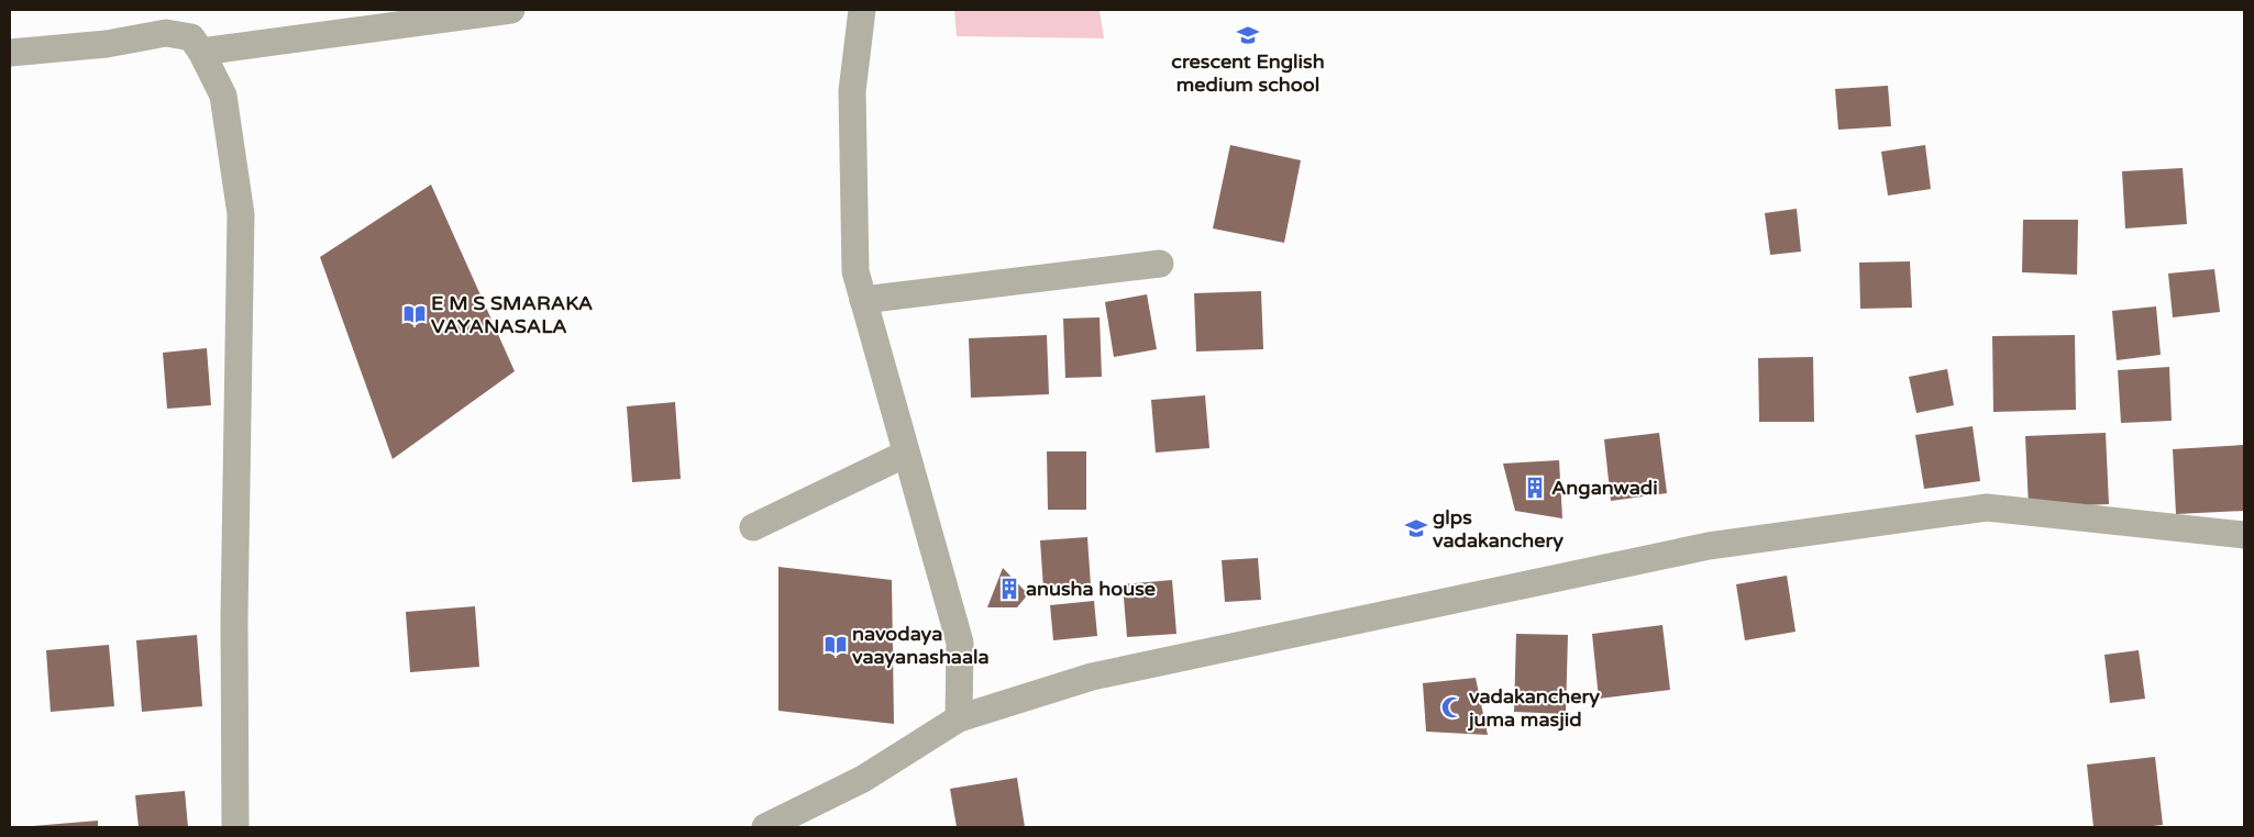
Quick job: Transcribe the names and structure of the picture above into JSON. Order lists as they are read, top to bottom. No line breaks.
{"places":{"school or university":["crescent English medium school","glps vadakanchery"],"library":["E M S SMARAKA VAYANASALA","navodaya vaayanashaala"],"building":["Anganwadi","anusha house"],"mosque":["vadakanchery juma masjid"]}}
